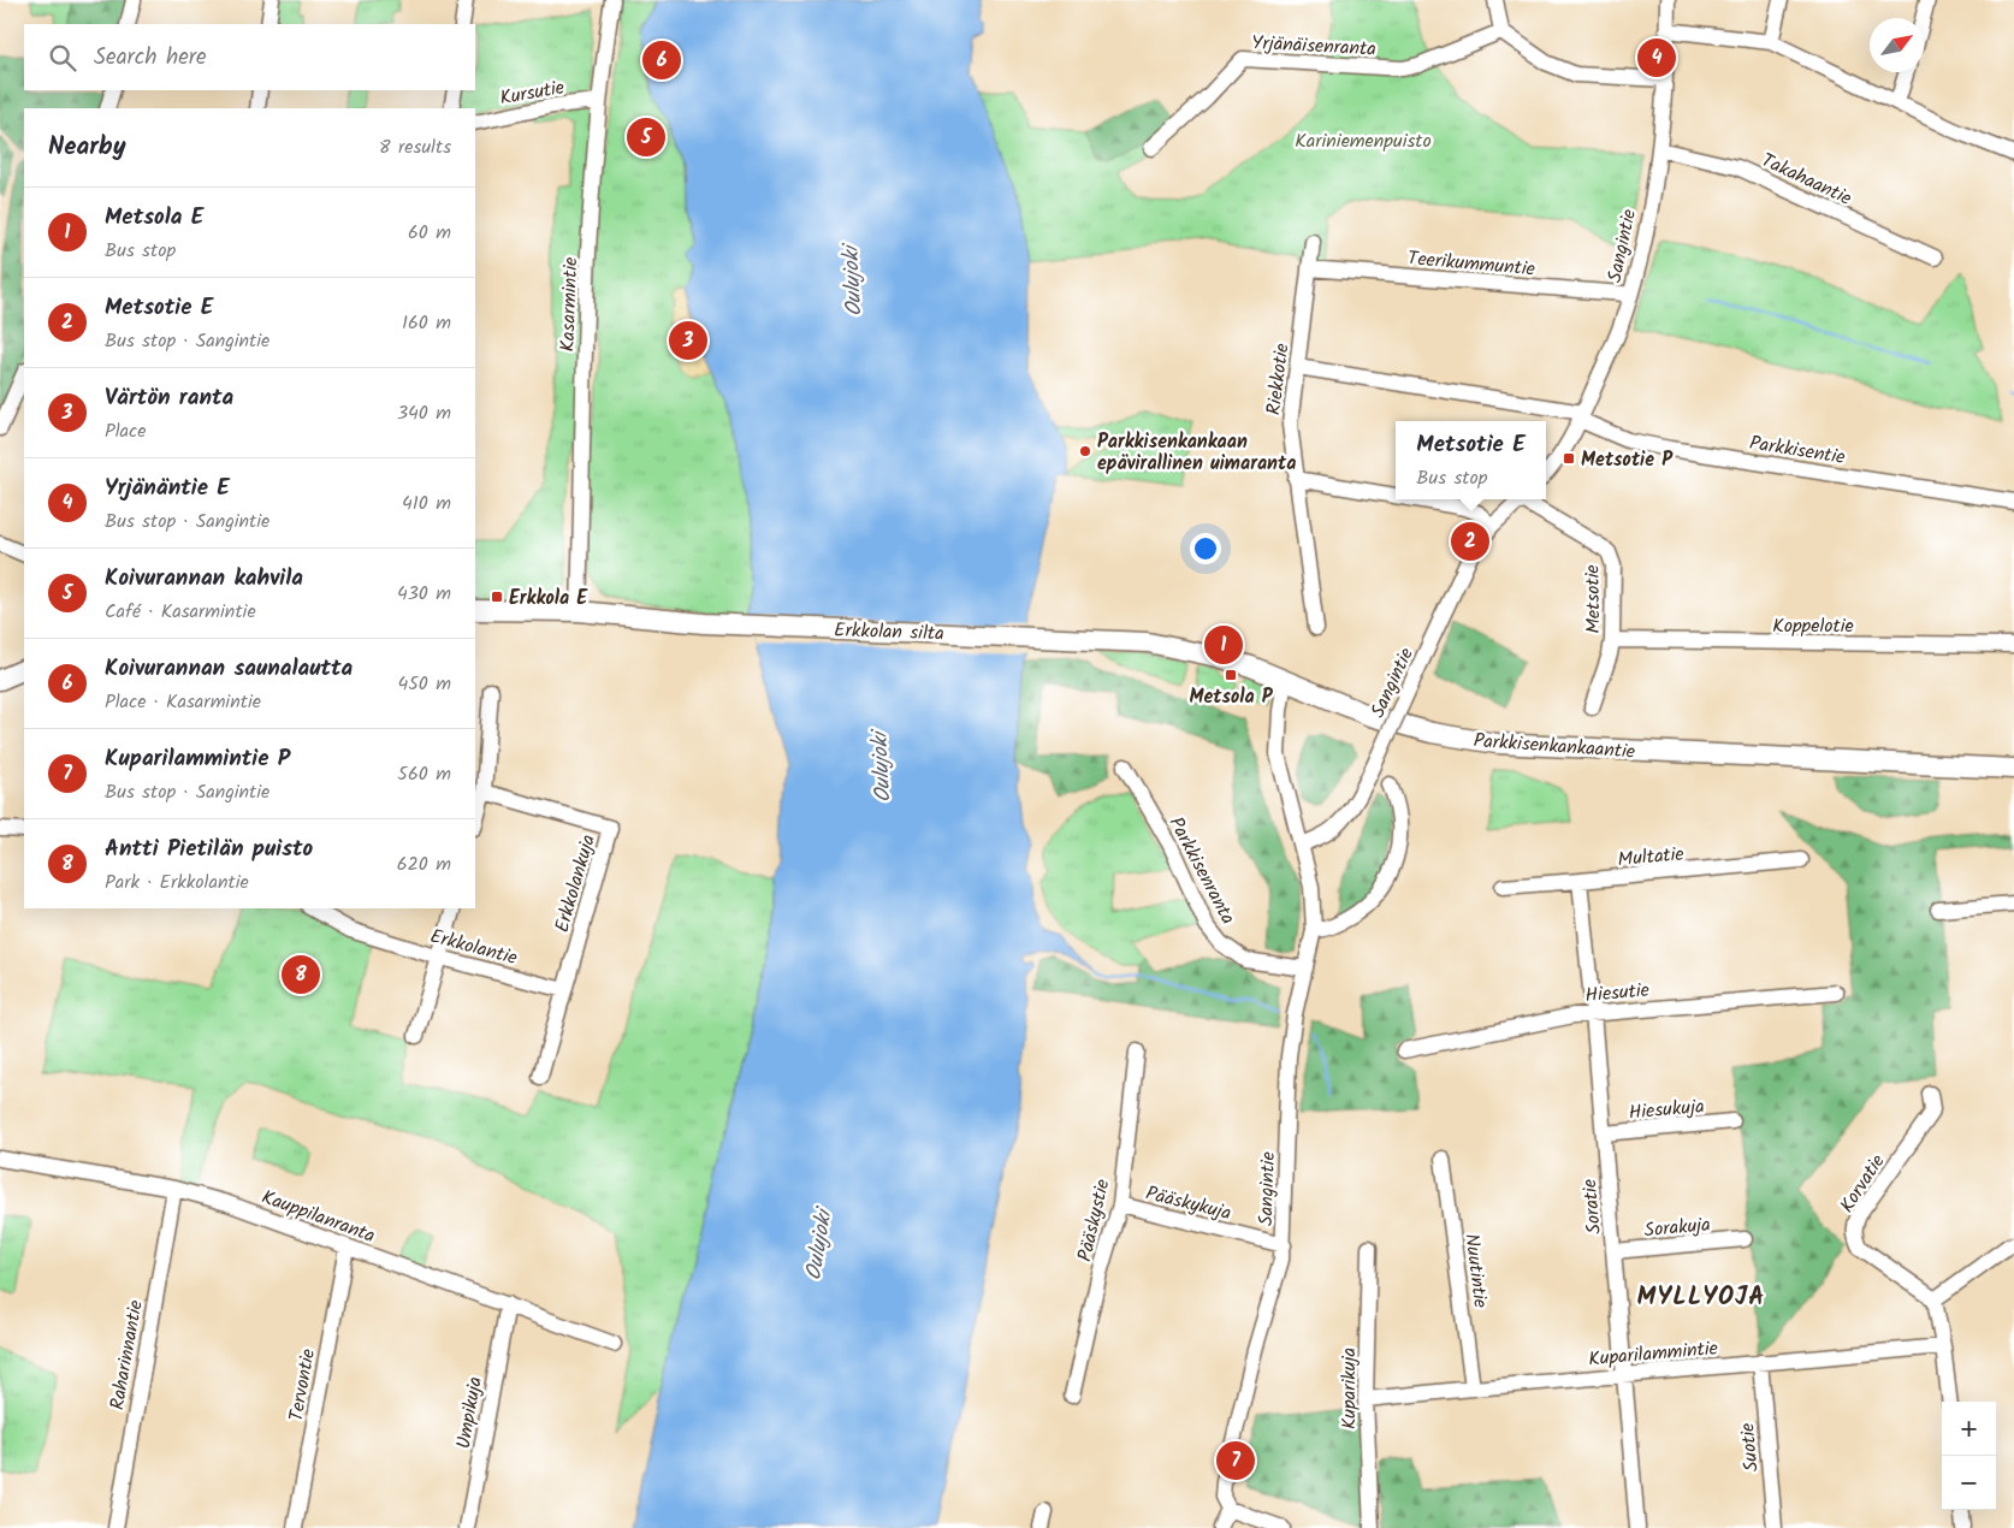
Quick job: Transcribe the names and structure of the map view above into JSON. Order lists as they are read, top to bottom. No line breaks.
{"streets":{"main road":["Erkkolan silta","Parkkisenkankaantie"],"street":["Yrjänäisenranta","Kursutie","Takahaantie","Sangintie","Teerikummuntie","Kasarmintie","Riekkotie","Parkkisentie","Metsotie","Koppelotie","Multatie","Parkkisenranta","Erkkolankuja","Erkkolantie","Hiesutie","Hiesukuja","Korvatie","Pääskykuja","Soratie","Kauppilanranta","Pääskystie","Sorakuja","Nuutintie","Kuparilammintie","Raharinnantie","Tervontie","Kuparikuja","Umpikuja","Suotie"]},"crossings":[["Kursutie","Kasarmintie"],["Takahaantie","Sangintie"],["Sangintie","Teerikummuntie"],["Sangintie","Parkkisentie"],["Sangintie","Parkkisenkankaantie"],["Sangintie","Parkkisenranta"],["Sangintie","Pääskykuja"],["Teerikummuntie","Riekkotie"],["Kasarmintie","Erkkolan silta"],["Riekkotie","Parkkisentie"],["Metsotie","Koppelotie"],["Erkkolan silta","Parkkisenkankaantie"],["Multatie","Soratie"],["Erkkolankuja","Erkkolantie"],["Hiesutie","Soratie"],["Hiesukuja","Soratie"],["Pääskykuja","Pääskystie"],["Soratie","Sorakuja"],["Soratie","Kuparilammintie"],["Kauppilanranta","Raharinnantie"],["Kauppilanranta","Tervontie"],["Kauppilanranta","Umpikuja"],["Nuutintie","Kuparilammintie"],["Kuparilammintie","Kuparikuja"],["Kuparilammintie","Suotie"]],"districts":["MYLLYOJA"],"water":["Oulujoki"],"parks":["Kariniemenpuisto"],"places":{"other":["Parkkisenkankaan epävirallinen uimaranta"],"transit":["Metsotie P","Erkkola E","Metsola P"]},"north":"top right","page":{"search":"Search here","pins":["4","6","5","3","2","1","8","7"],"heading":["Nearby","8 results"],"list":[{"mark":"1","name":"Metsola E","note":"Bus stop","value":"60 m"},{"mark":"2","name":"Metsotie E","note":"Bus stop · Sangintie","value":"160 m"},{"mark":"3","name":"Värtön ranta","note":"Place","value":"340 m"},{"mark":"4","name":"Yrjänäntie E","note":"Bus stop · Sangintie","value":"410 m"},{"mark":"5","name":"Koivurannan kahvila","note":"Café · Kasarmintie","value":"430 m"},{"mark":"6","name":"Koivurannan saunalautta","note":"Place · Kasarmintie","value":"450 m"},{"mark":"7","name":"Kuparilammintie P","note":"Bus stop · Sangintie","value":"560 m"},{"mark":"8","name":"Antti Pietilän puisto","note":"Park · Erkkolantie","value":"620 m"}],"popup":["Metsotie E","Bus stop"],"map_buttons":["+","−"]}}
